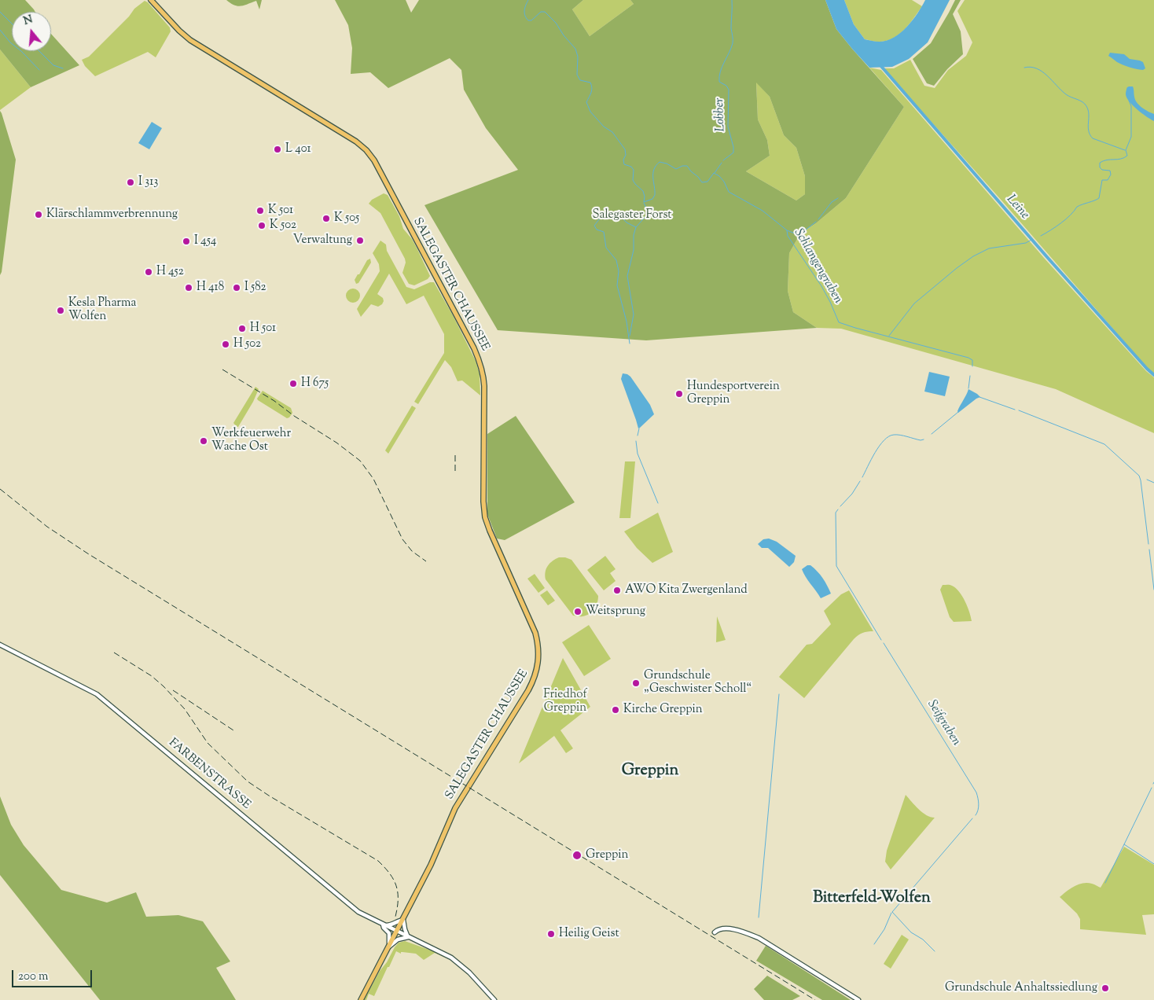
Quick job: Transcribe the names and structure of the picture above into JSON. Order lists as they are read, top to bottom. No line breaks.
{"streets":{"main road":["SALEGASTER CHAUSSEE"],"street":["FARBENSTRASSE"]},"crossings":[["SALEGASTER CHAUSSEE","FARBENSTRASSE"]],"districts":["Greppin","Bitterfeld-Wolfen"],"water":["Lobber","Leine","Schlangengraben","Seifgraben"],"parks":["Salegaster Forst","Friedhof Greppin"],"places":["L 401","I 313","K 501","Klärschlammverbrennung","K 505","K 502","Verwaltung","I 454","H 452","H 418","I 582","Kesla Pharma Wolfen","H 501","H 502","H 675","Hundesportverein Greppin","Werkfeuerwehr Wache Ost","AWO Kita Zwergenland","Weitsprung","Grundschule „Geschwister Scholl“","Kirche Greppin","Greppin","Heilig Geist","Grundschule Anhaltssiedlung"],"scale_bar":"200 m","north":"top"}
